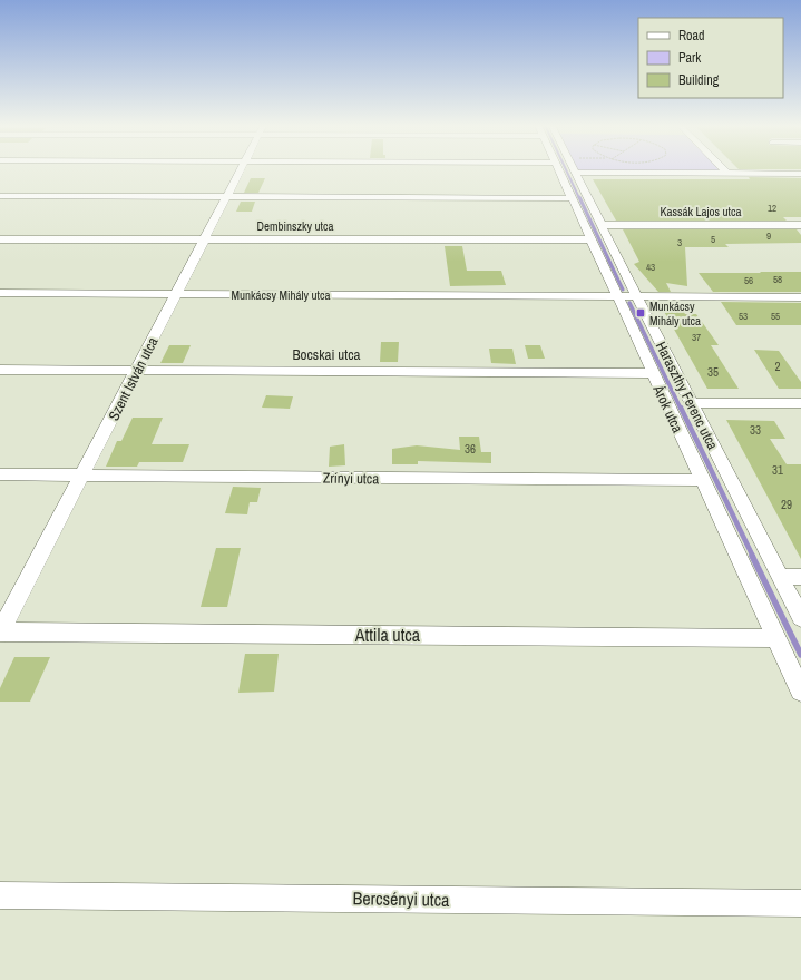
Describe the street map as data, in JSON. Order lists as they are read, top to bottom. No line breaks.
{"streets":{"street":["Kassák Lajos utca","Dembinszky utca","Munkácsy Mihály utca","Bocskai utca","Szent István utca","Haraszthy Ferenc utca","Árok utca","Zrínyi utca","Attila utca","Bercsényi utca"]},"crossings":[["Kassák Lajos utca","Haraszthy Ferenc utca"],["Dembinszky utca","Szent István utca"],["Dembinszky utca","Árok utca"],["Munkácsy Mihály utca","Szent István utca"],["Munkácsy Mihály utca","Haraszthy Ferenc utca"],["Munkácsy Mihály utca","Árok utca"],["Bocskai utca","Szent István utca"],["Bocskai utca","Árok utca"],["Szent István utca","Zrínyi utca"],["Szent István utca","Attila utca"],["Árok utca","Zrínyi utca"],["Árok utca","Attila utca"]],"places":{"transit":["Munkácsy Mihály utca"]},"house_numbers":["12","9","5","3","43","58","56","53","55","37","2","35","33","36","31","29"],"legend":["Road","Park","Building"]}
